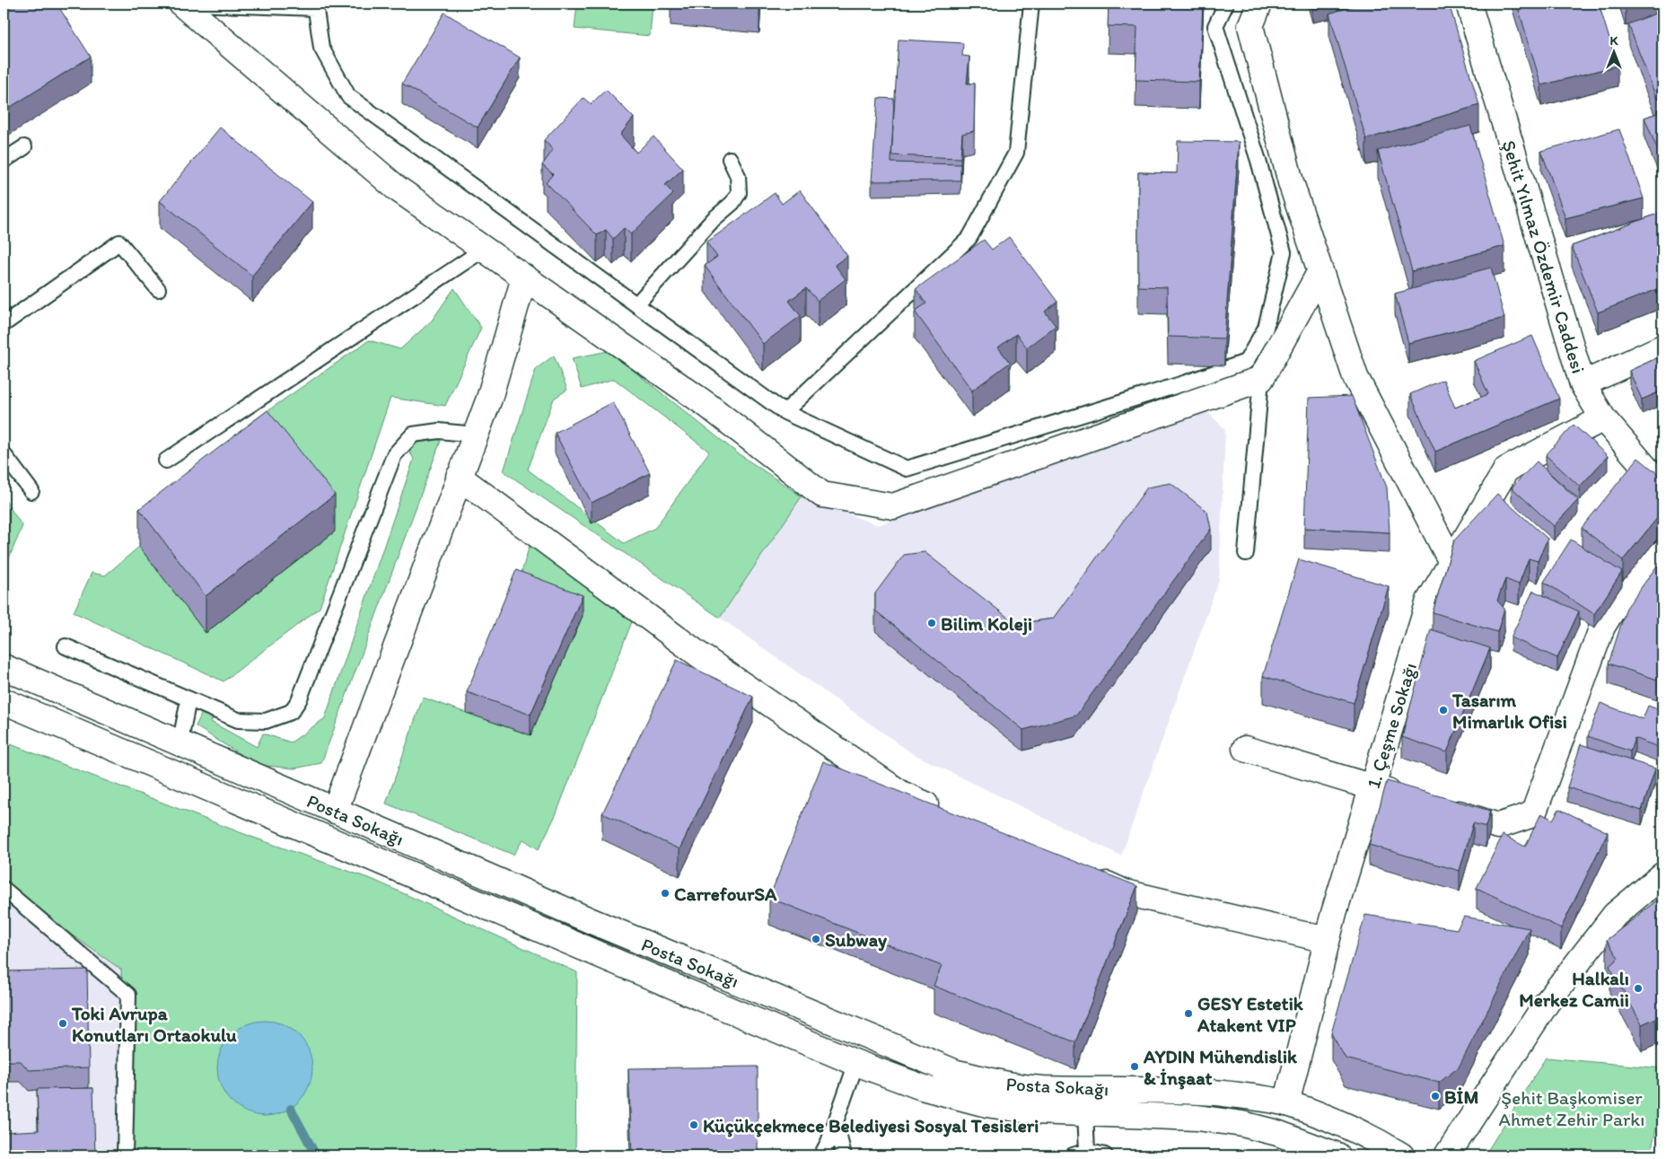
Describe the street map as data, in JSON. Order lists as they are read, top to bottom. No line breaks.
{"streets":{"street":["Şehit Yılmaz Özdemir Caddesi","1. Çeşme Sokağı","Posta Sokağı"]},"crossings":[["Şehit Yılmaz Özdemir Caddesi","1. Çeşme Sokağı"],["1. Çeşme Sokağı","Posta Sokağı"]],"parks":["Şehit Başkomiser Ahmet Zehir Parkı"],"places":["Bilim Koleji","Tasarım Mimarlık Ofisi","CarrefourSA","Subway","Halkalı Merkez Camii","GESY Estetik Atakent VIP","Toki Avrupa Konutları Ortaokulu","AYDIN Mühendislik & İnşaat","BİM","Küçükçekmece Belediyesi Sosyal Tesisleri"],"north":"top"}
